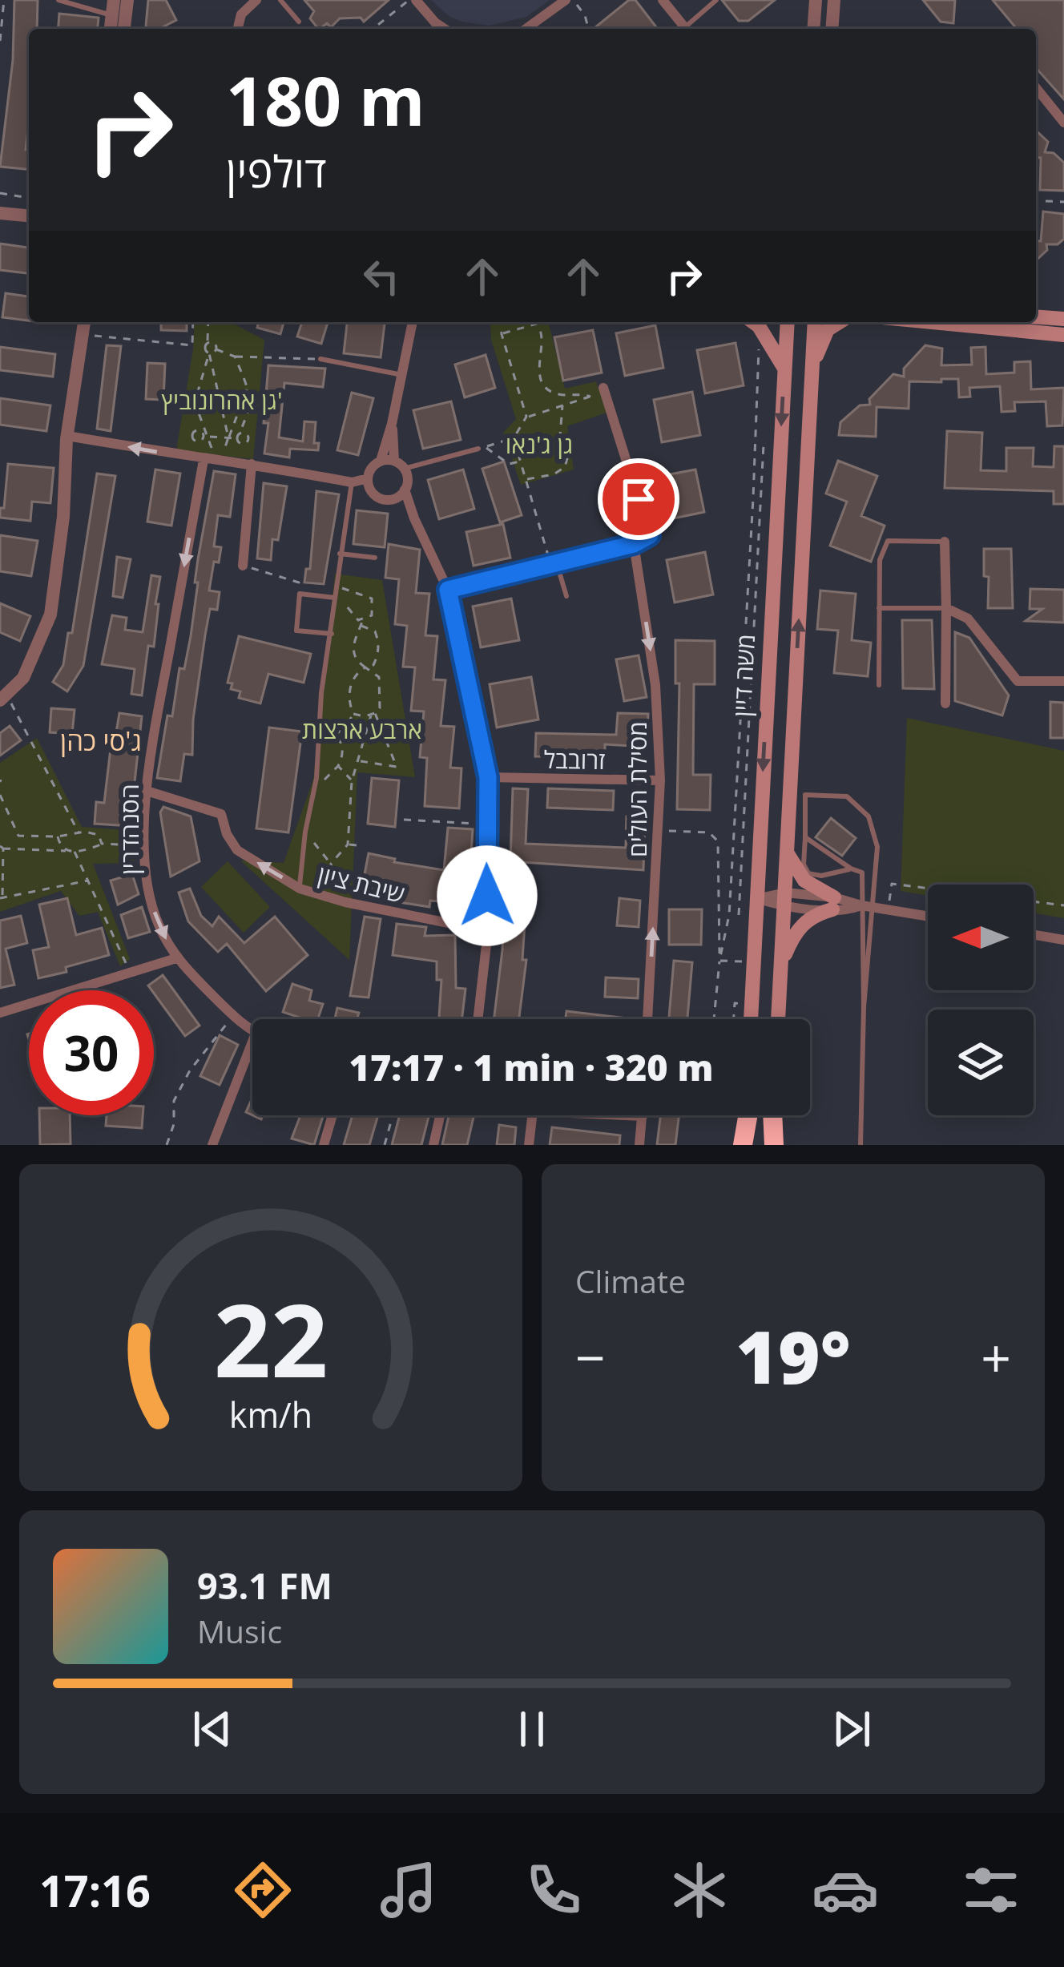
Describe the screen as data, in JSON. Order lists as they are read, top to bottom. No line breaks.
{"streets":{"main road":["משה דיין"],"street":["זרובבל","מסילת העולים","הסנהדרין","שיבת ציון"]},"crossings":[["זרובבל","מסילת העולים"],["הסנהדרין","שיבת ציון"]],"one_way":["הסנהדרין","שיבת ציון"],"districts":["ג'סי כהן"],"parks":["גן אהרונוביץ'","גן ג'נאו","ארבע ארצות"],"north":"left","page":{"turn":["180 m","דולפין"],"limit":"30","trip":"17:17 · 1 min · 320 m","tile":"Climate","heat":["−","19°","+"],"song":["93.1 FM","Music"],"tabs":"17:16","gauge":["22","km/h"]}}
